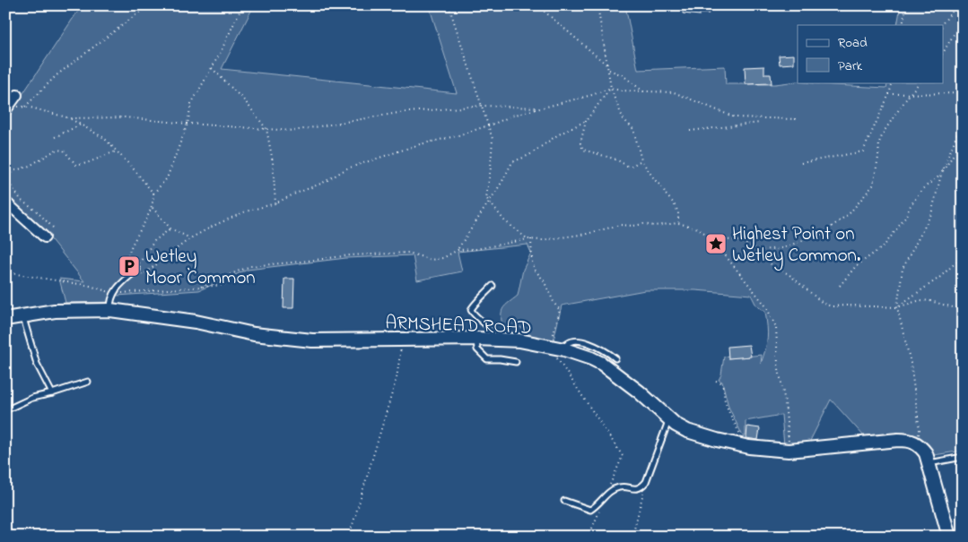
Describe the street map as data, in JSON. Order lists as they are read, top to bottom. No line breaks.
{"streets":{"street":["ARMSHEAD ROAD"]},"places":{"place":["Highest Point on Wetley Common."],"parking":["Wetley Moor Common"]},"legend":["Road","Park"]}
